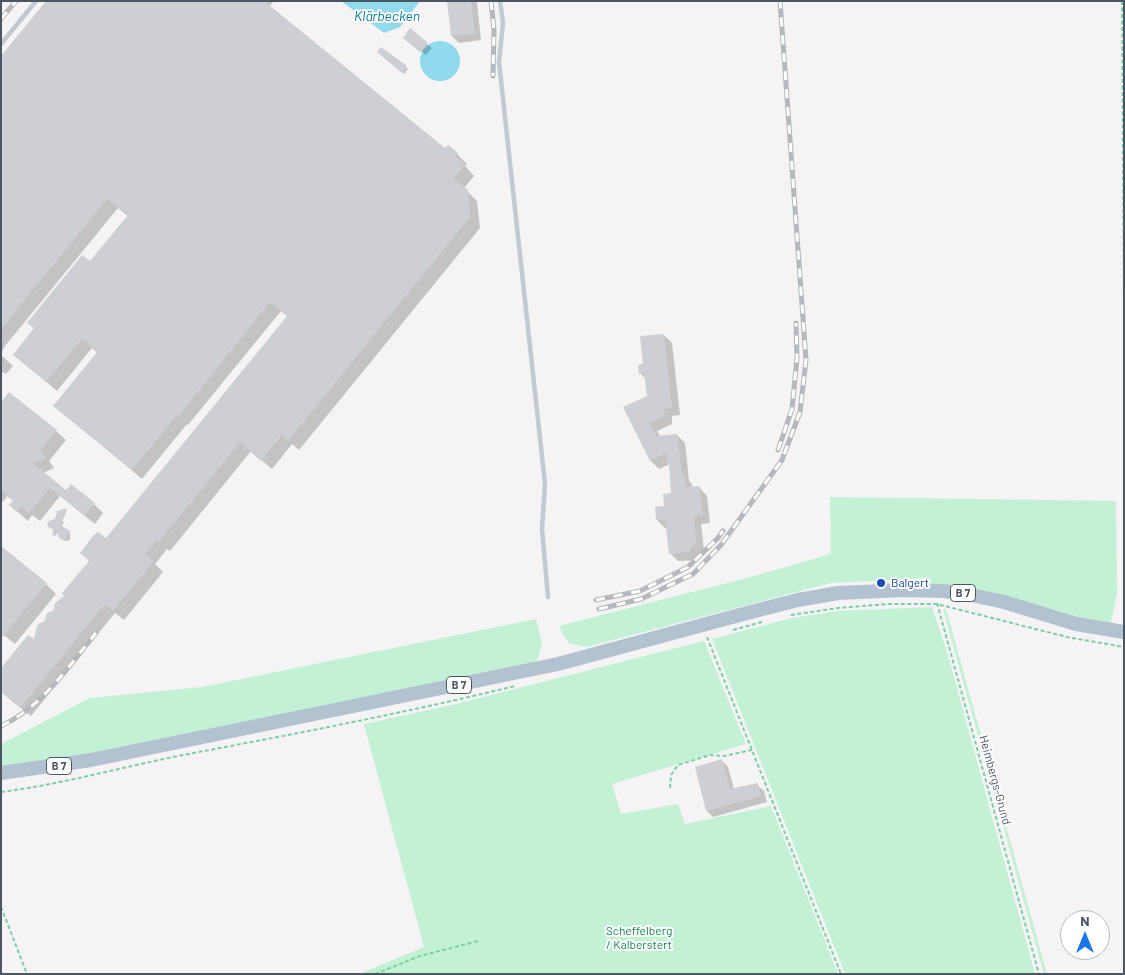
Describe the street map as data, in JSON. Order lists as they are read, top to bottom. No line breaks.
{"streets":{"main road":["B 7"],"path":["Heimbergs-Grund"]},"crossings":[["B 7","Heimbergs-Grund"]],"water":["Klärbecken"],"parks":["Scheffelberg / Kalberstert"],"places":["Balgert"],"north":"top"}
